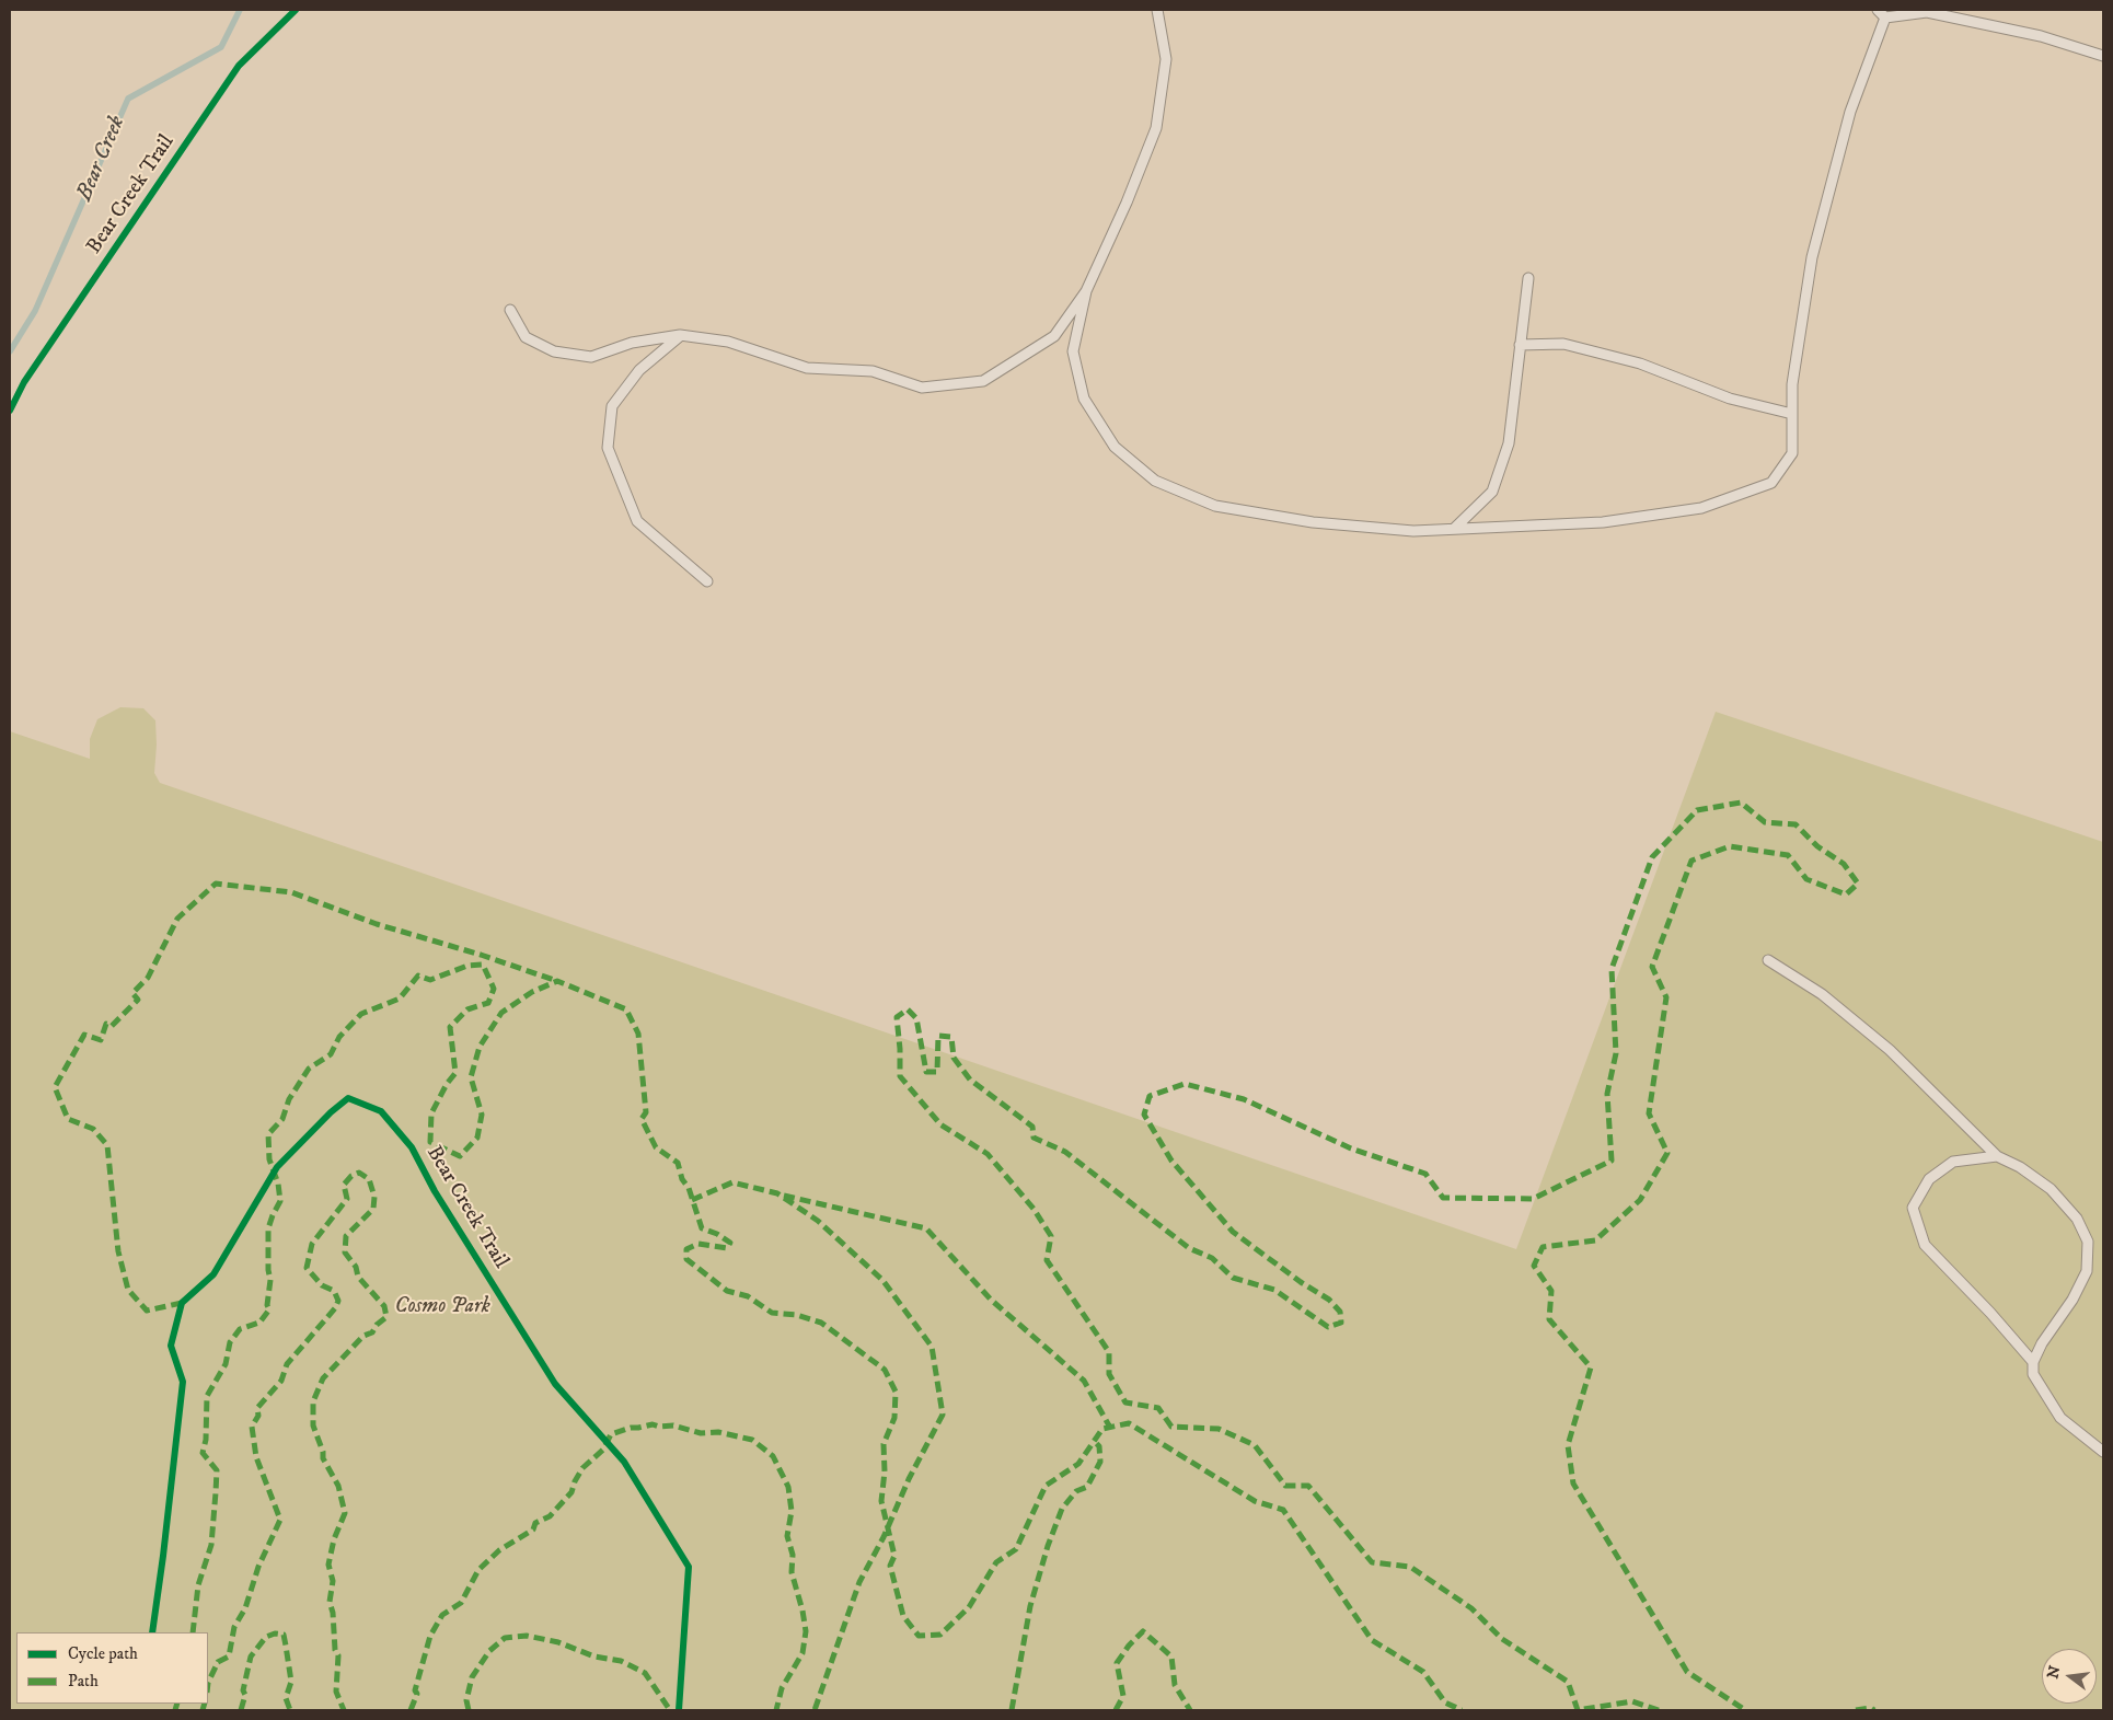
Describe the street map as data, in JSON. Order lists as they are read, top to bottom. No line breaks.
{"streets":{"cycle path":["Bear Creek Trail"]},"water":["Bear Creek"],"parks":["Cosmo Park"],"legend":["Cycle path","Path"],"north":"left"}
